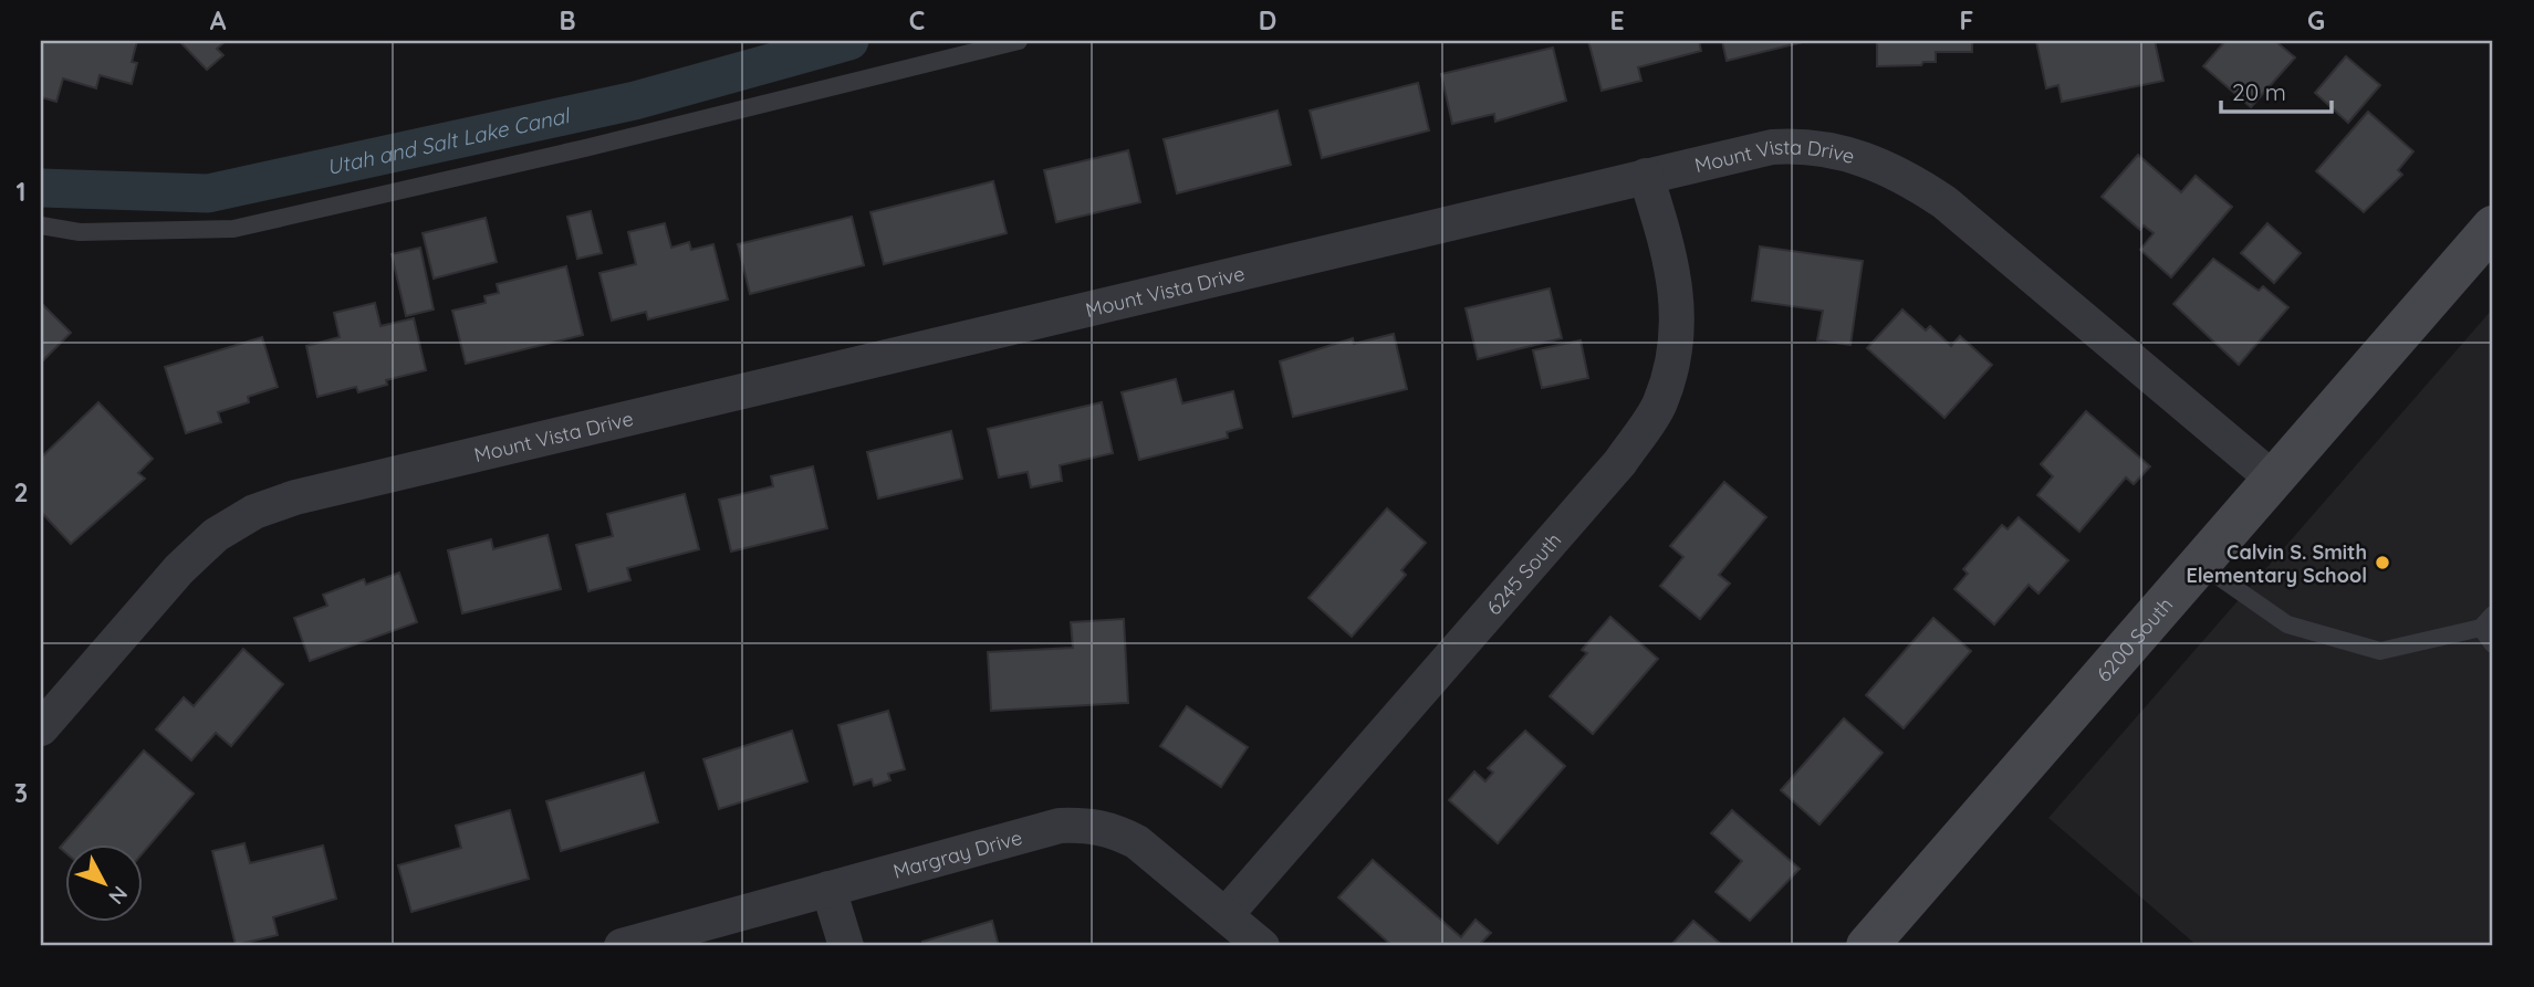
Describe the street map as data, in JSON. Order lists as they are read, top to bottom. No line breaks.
{"streets":{"main road":["6200 South"],"street":["Mount Vista Drive","6245 South","Margray Drive"]},"crossings":[["Mount Vista Drive","6245 South"],["Mount Vista Drive","6200 South"],["6245 South","Margray Drive"]],"water":["Utah and Salt Lake Canal"],"places":["Calvin S. Smith Elementary School"],"scale_bar":"20 m","north":"bottom right","grid":{"columns":["A","B","C","D","E","F","G"],"rows":["1","2","3"]}}
